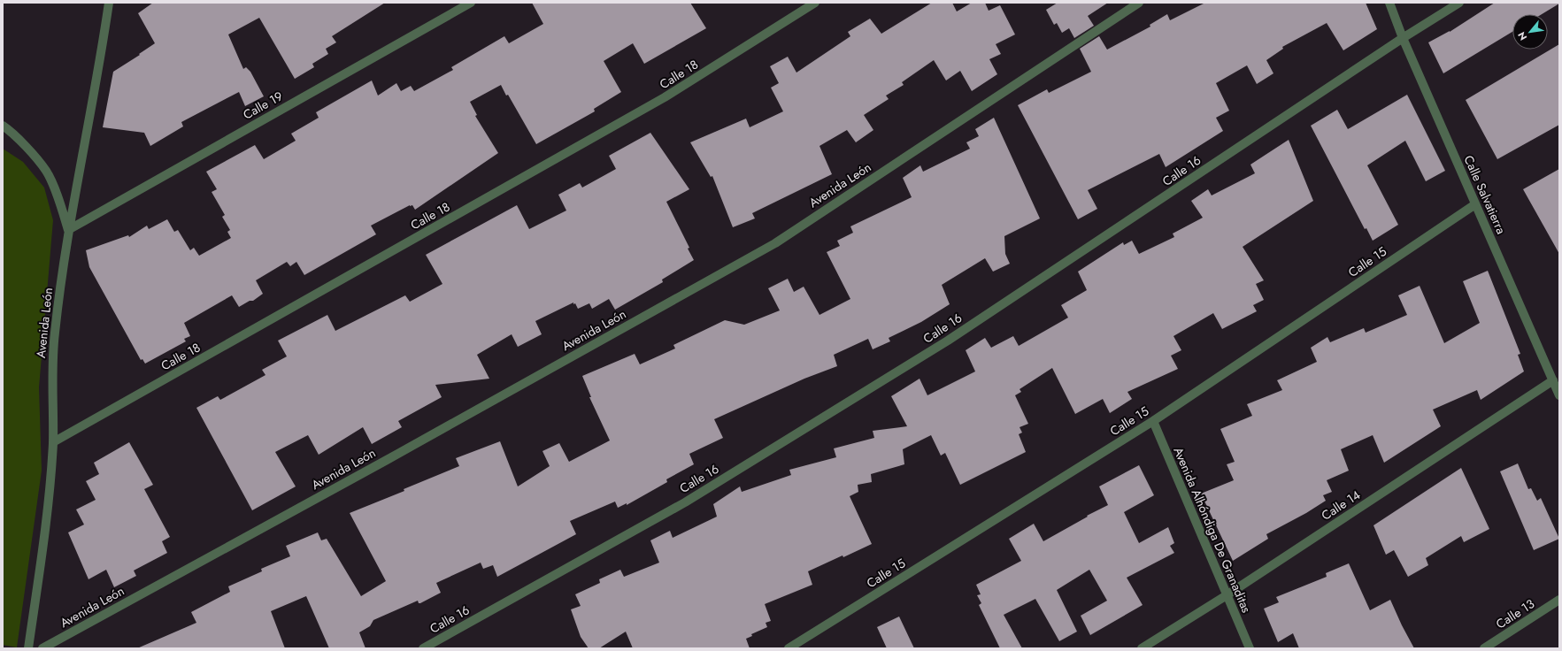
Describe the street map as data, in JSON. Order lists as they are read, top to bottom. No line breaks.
{"streets":{"street":["Calle 18","Calle 19","Calle 16","Avenida León","Calle Salvatierra","Calle 15","Calle 14","Avenida Alhóndiga De Granaditas","Calle 13"]},"crossings":[["Calle 18","Avenida León"],["Calle 19","Avenida León"],["Calle 16","Calle Salvatierra"],["Calle Salvatierra","Calle 15"],["Calle Salvatierra","Calle 14"],["Calle 15","Avenida Alhóndiga De Granaditas"],["Calle 14","Avenida Alhóndiga De Granaditas"]],"north":"bottom left"}
